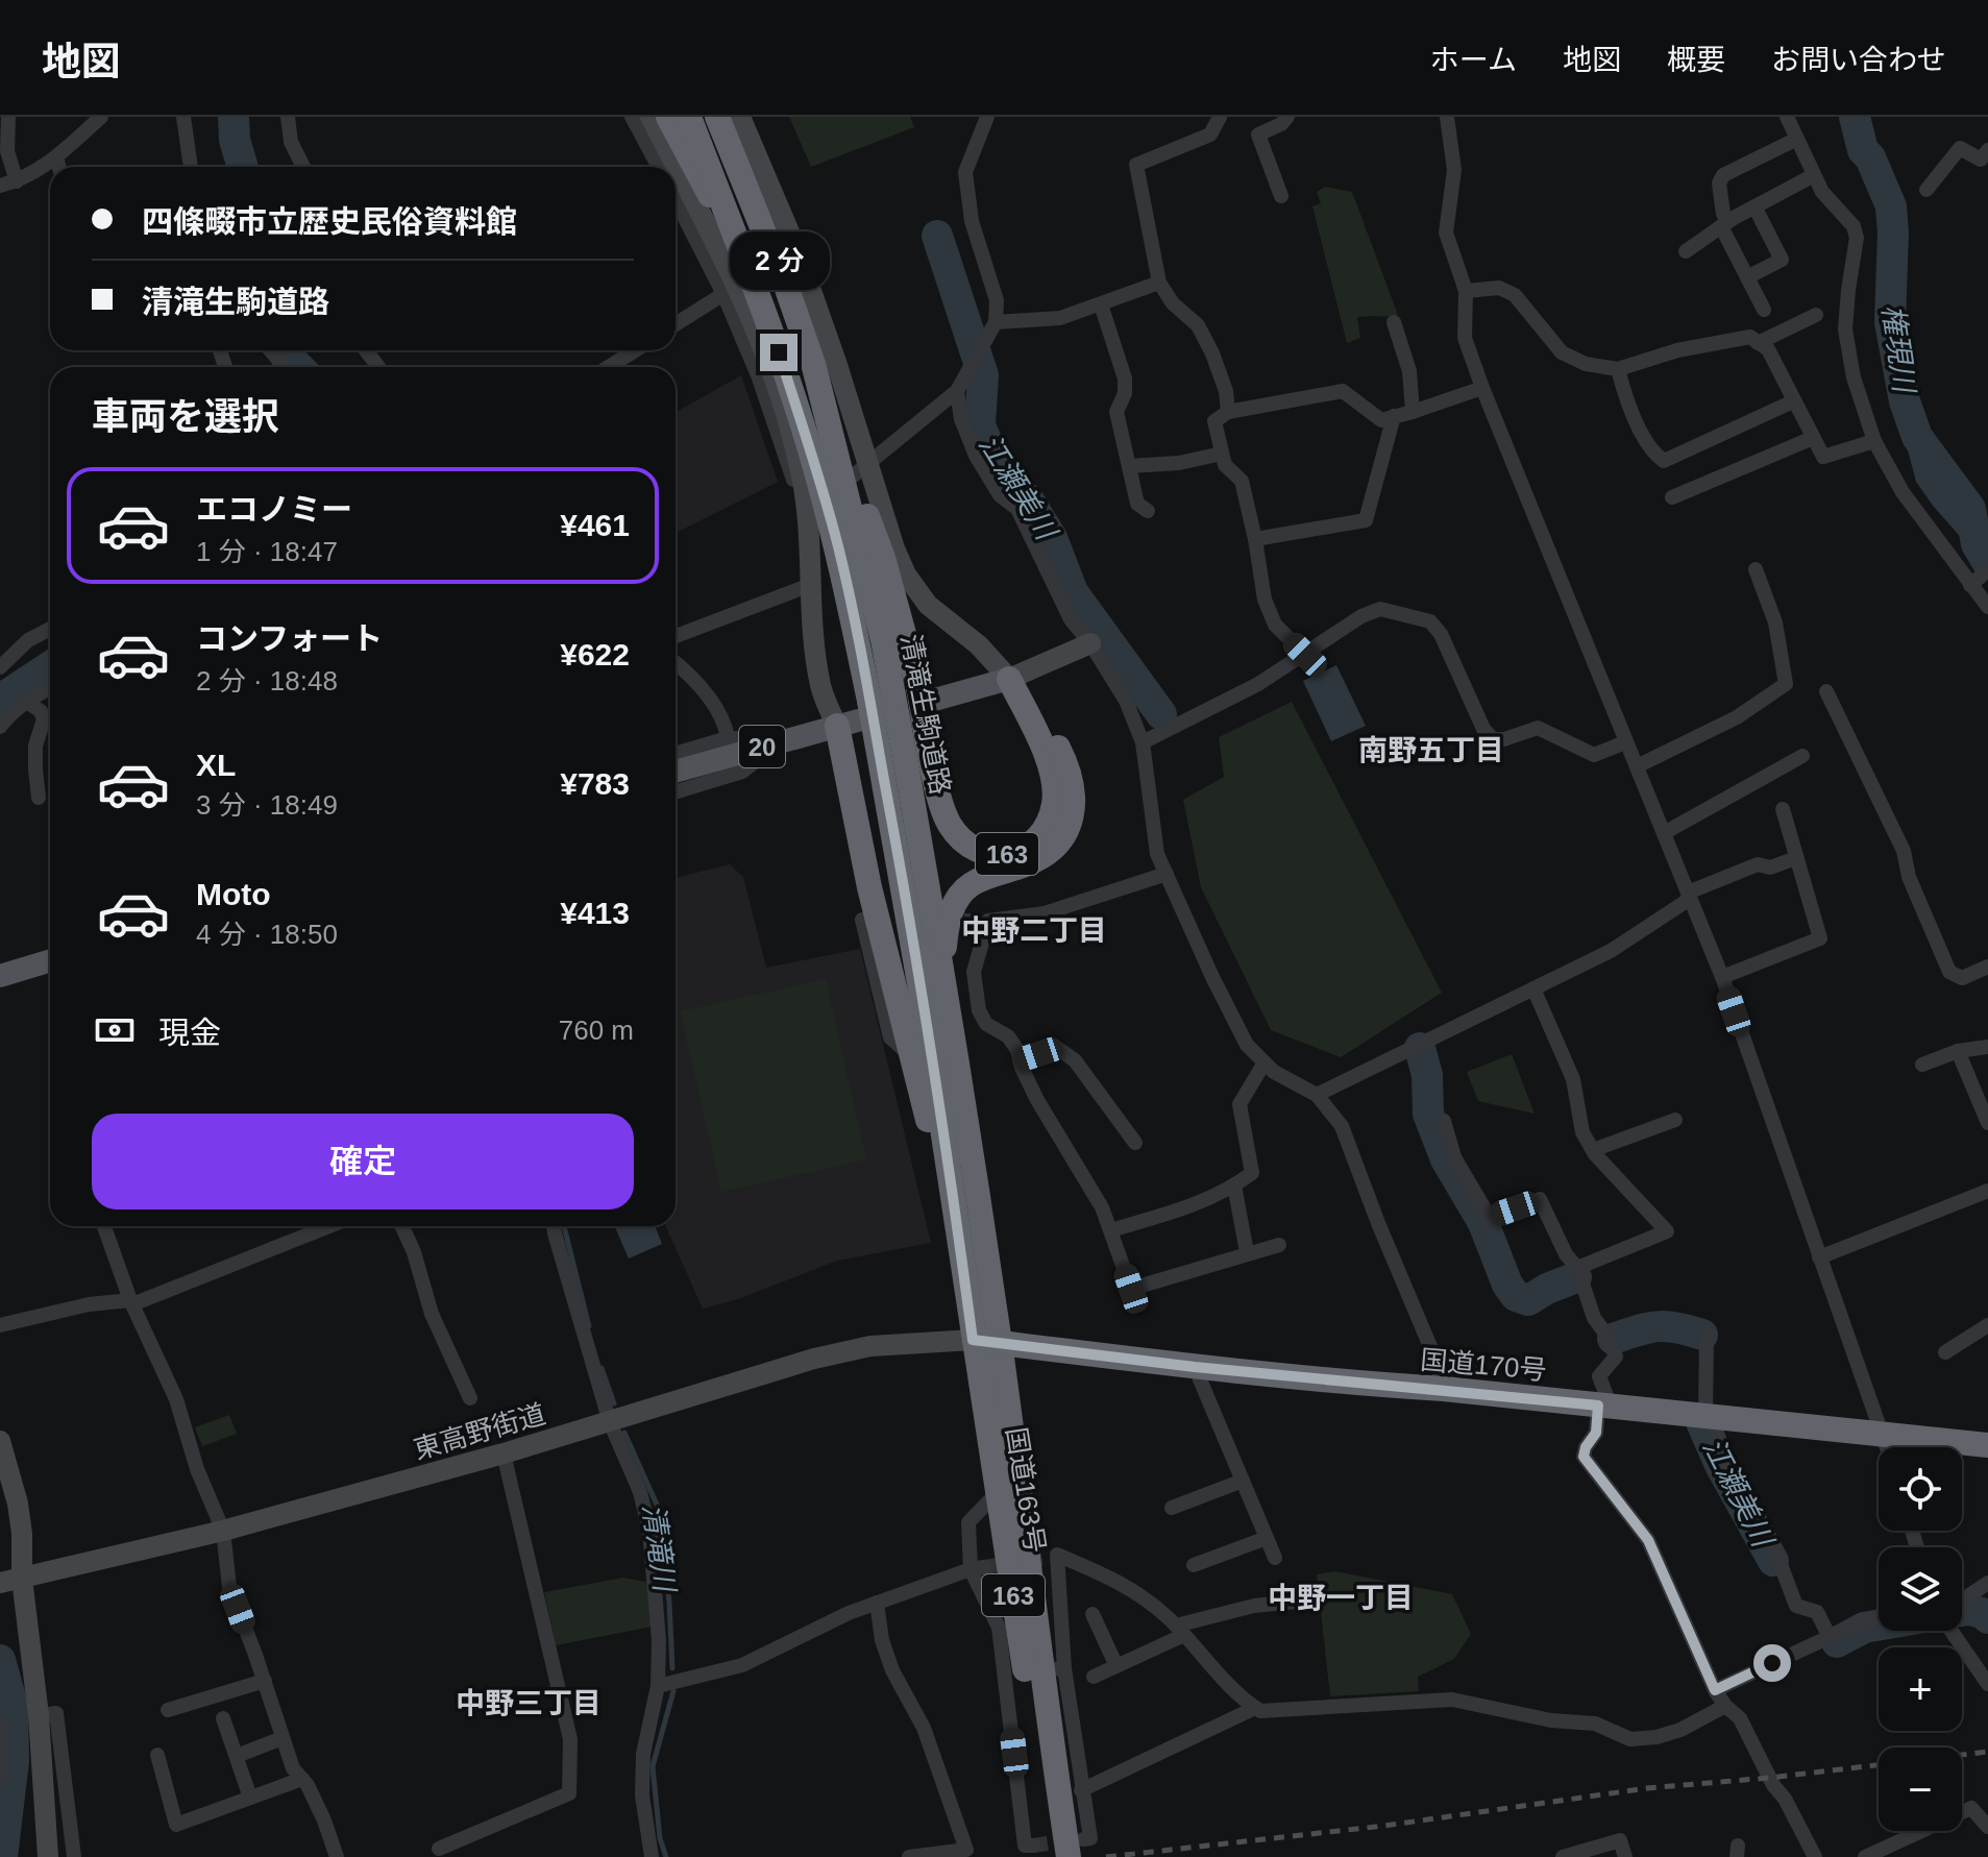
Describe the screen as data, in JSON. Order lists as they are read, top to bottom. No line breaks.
{"streets":{"highway":["清滝生駒道路","163","国道170号","国道163号"],"main road":["20"],"street":["東高野街道"]},"crossings":[["清滝生駒道路","20"],["清滝生駒道路","163"],["清滝生駒道路","国道170号"],["清滝生駒道路","国道163号"],["国道170号","東高野街道"],["国道170号","国道163号"],["東高野街道","国道163号"]],"districts":["南野五丁目","中野二丁目","中野一丁目","中野三丁目"],"water":["権現川","江瀬美川","清滝川"],"page":{"header":"地図","nav":["ホーム","地図","概要","お問い合わせ"],"banner":["四條畷市立歴史民俗資料館","清滝生駒道路"],"bubble":"2 分","heading":"車両を選択","list":[{"name":"エコノミー","note":"1 分 · 18:47","value":"¥461"},{"name":"コンフォート","note":"2 分 · 18:48","value":"¥622"},{"name":"XL","note":"3 分 · 18:49","value":"¥783"},{"name":"Moto","note":"4 分 · 18:50","value":"¥413"}],"pay":["現金","760 m"],"buttons":"確定","map_buttons":["+","−"]}}
